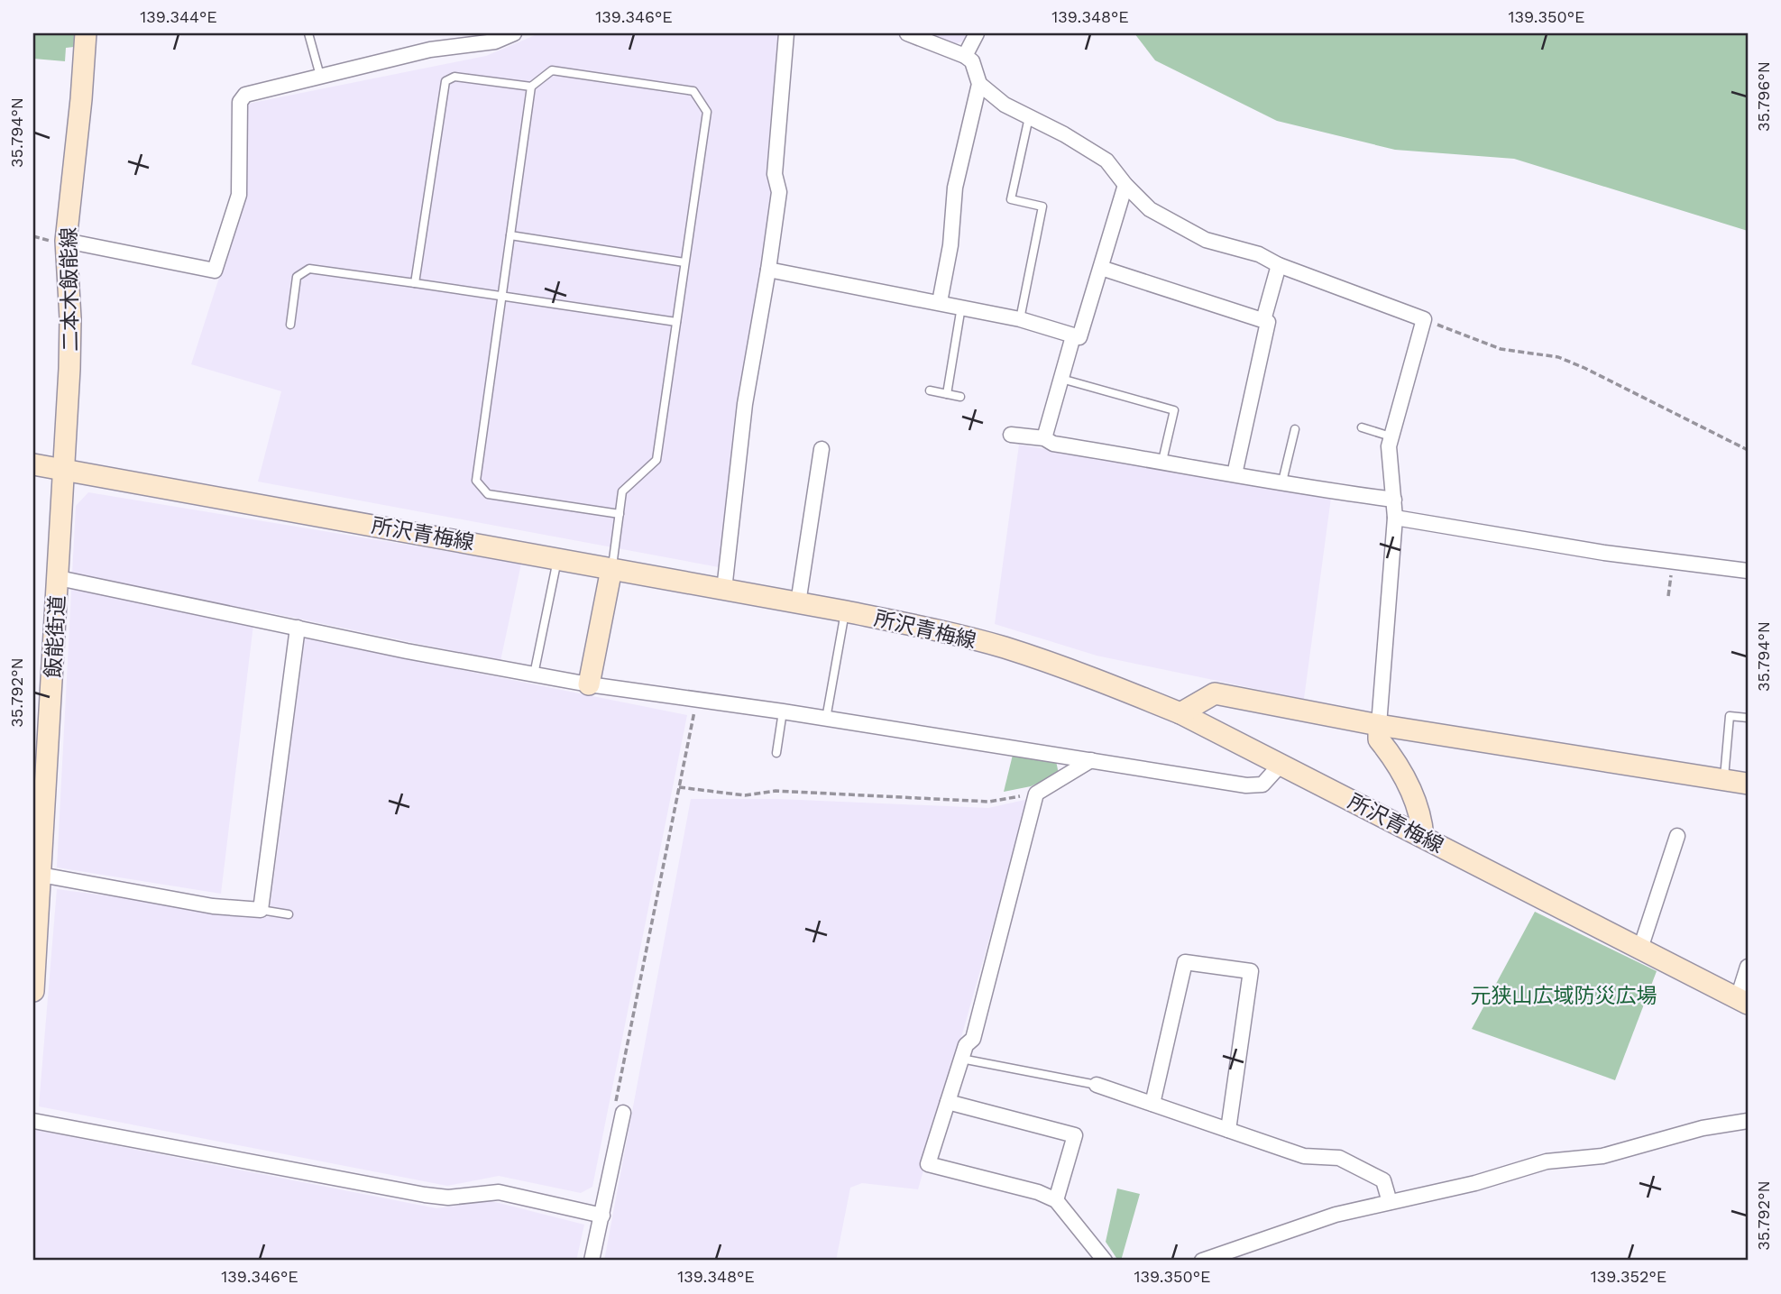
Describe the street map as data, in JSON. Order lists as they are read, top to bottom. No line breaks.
{"streets":{"main road":["二本木飯能線","所沢青梅線","飯能街道"]},"crossings":[["二本木飯能線","所沢青梅線"],["二本木飯能線","飯能街道"],["所沢青梅線","飯能街道"]],"parks":["元狭山広域防災広場"],"coordinates":["139.344°E","139.346°E","139.348°E","139.350°E","35.796°N","35.794°N","35.792°N","139.352°E"]}
